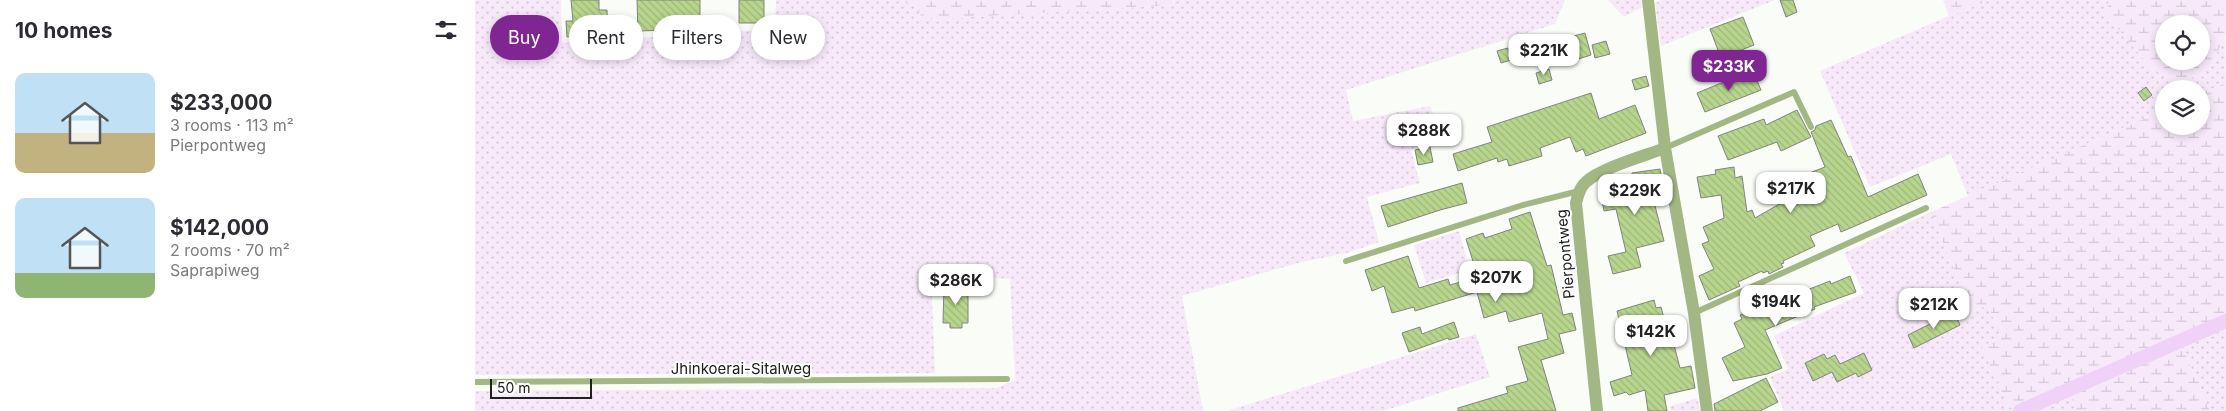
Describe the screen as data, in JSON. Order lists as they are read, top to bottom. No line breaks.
{"streets":{"street":["Pierpontweg"],"lane":["Jhinkoerai-Sitalweg"]},"scale_bar":"50 m","page":{"heading":"10 homes","chip":["Buy","Rent","Filters","New"],"price":["$221K","$233K","$288K","$217K","$229K","$207K","$286K","$194K","$212K","$142K"],"list":[{"name":"$233,000","note":"3 rooms · 113 m² · Pierpontweg"},{"name":"$142,000","note":"2 rooms · 70 m² · Saprapiweg"}],"scale":"50 m"}}
